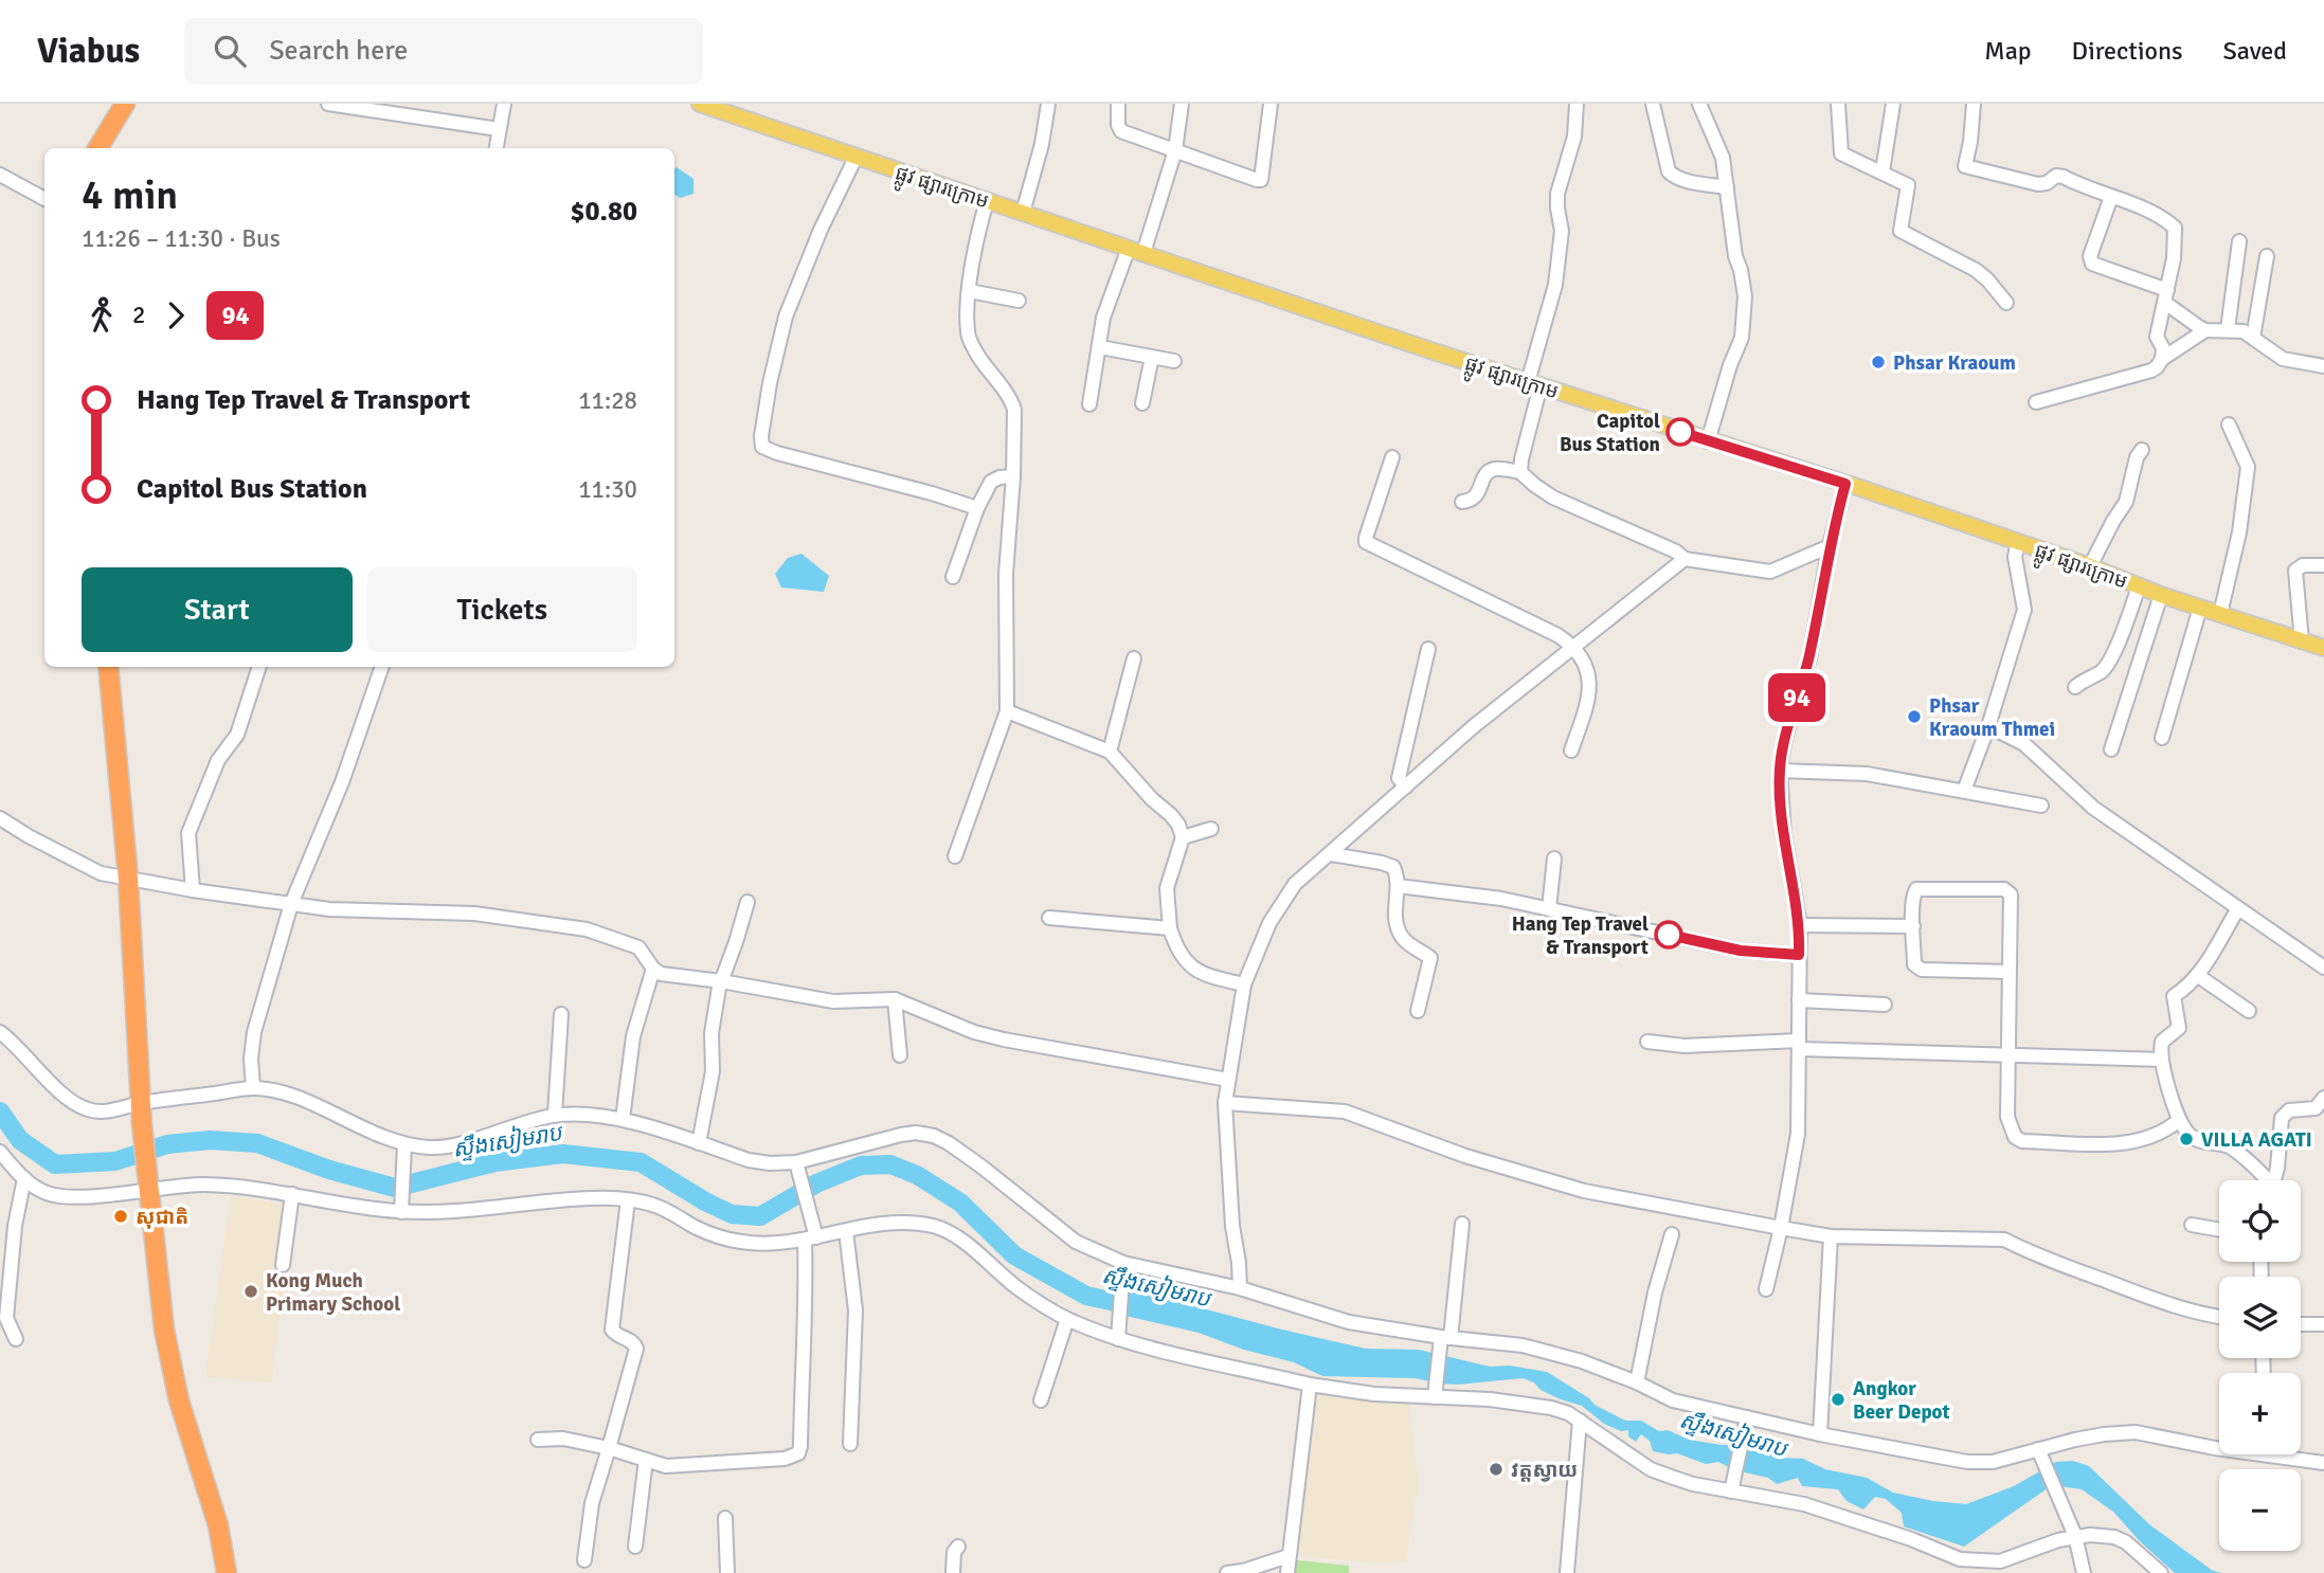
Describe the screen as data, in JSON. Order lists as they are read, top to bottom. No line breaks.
{"streets":{"main road":["ផ្លូវ ផ្សារក្រោម"]},"water":["ស្ទឹងសៀមរាប"],"places":["Phsar Kraoum","Capitol Bus Station","Phsar Kraoum Thmei","Hang Tep Travel & Transport","VILLA AGATI","សុជាតិ","Kong Much Primary School","Angkor Beer Depot","វត្តស្វាយ"],"lines":["bus line 94"],"page":{"header":"Viabus","search":"Search here","nav":["Map","Directions","Saved"],"on_map":"94","heading":["4 min","11:26 – 11:30 · Bus","$0.80"],"legs":["2","94"],"list":[{"name":"Hang Tep Travel & Transport","value":"11:28"},{"name":"Capitol Bus Station","value":"11:30"}],"buttons":["Start","Tickets"],"map_buttons":["+","−"]}}
